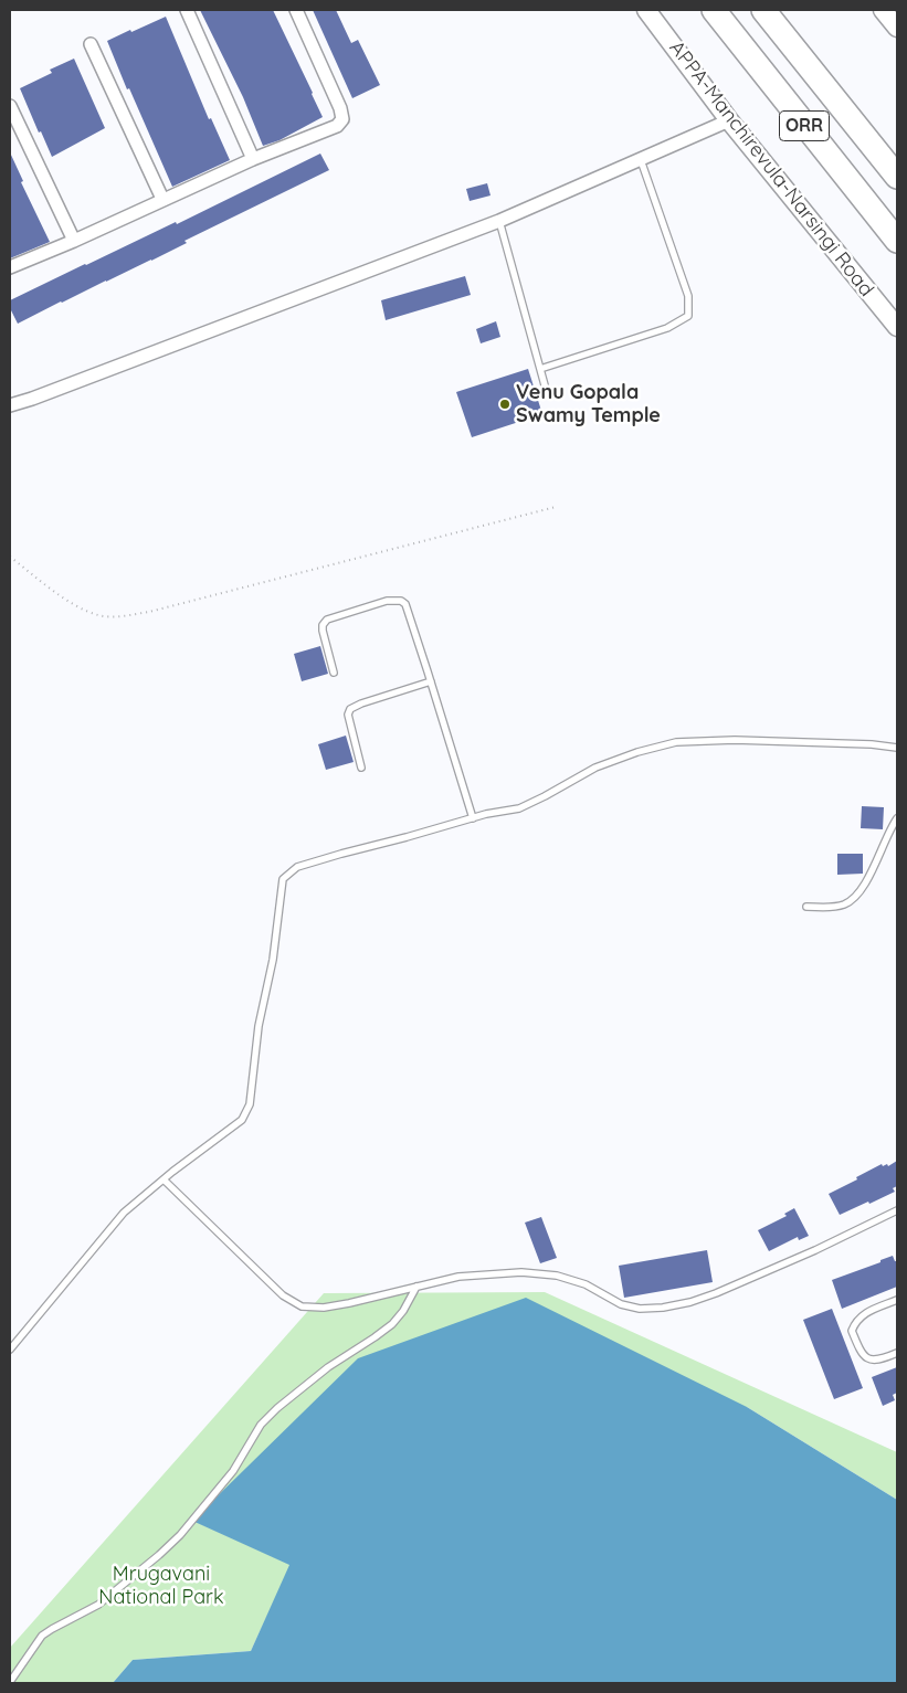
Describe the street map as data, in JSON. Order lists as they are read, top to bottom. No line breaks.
{"streets":{"highway":["ORR"],"main road":["APPA-Manchirevula-Narsingi Road"]},"parks":["Mrugavani National Park"],"places":["Venu Gopala Swamy Temple"]}
